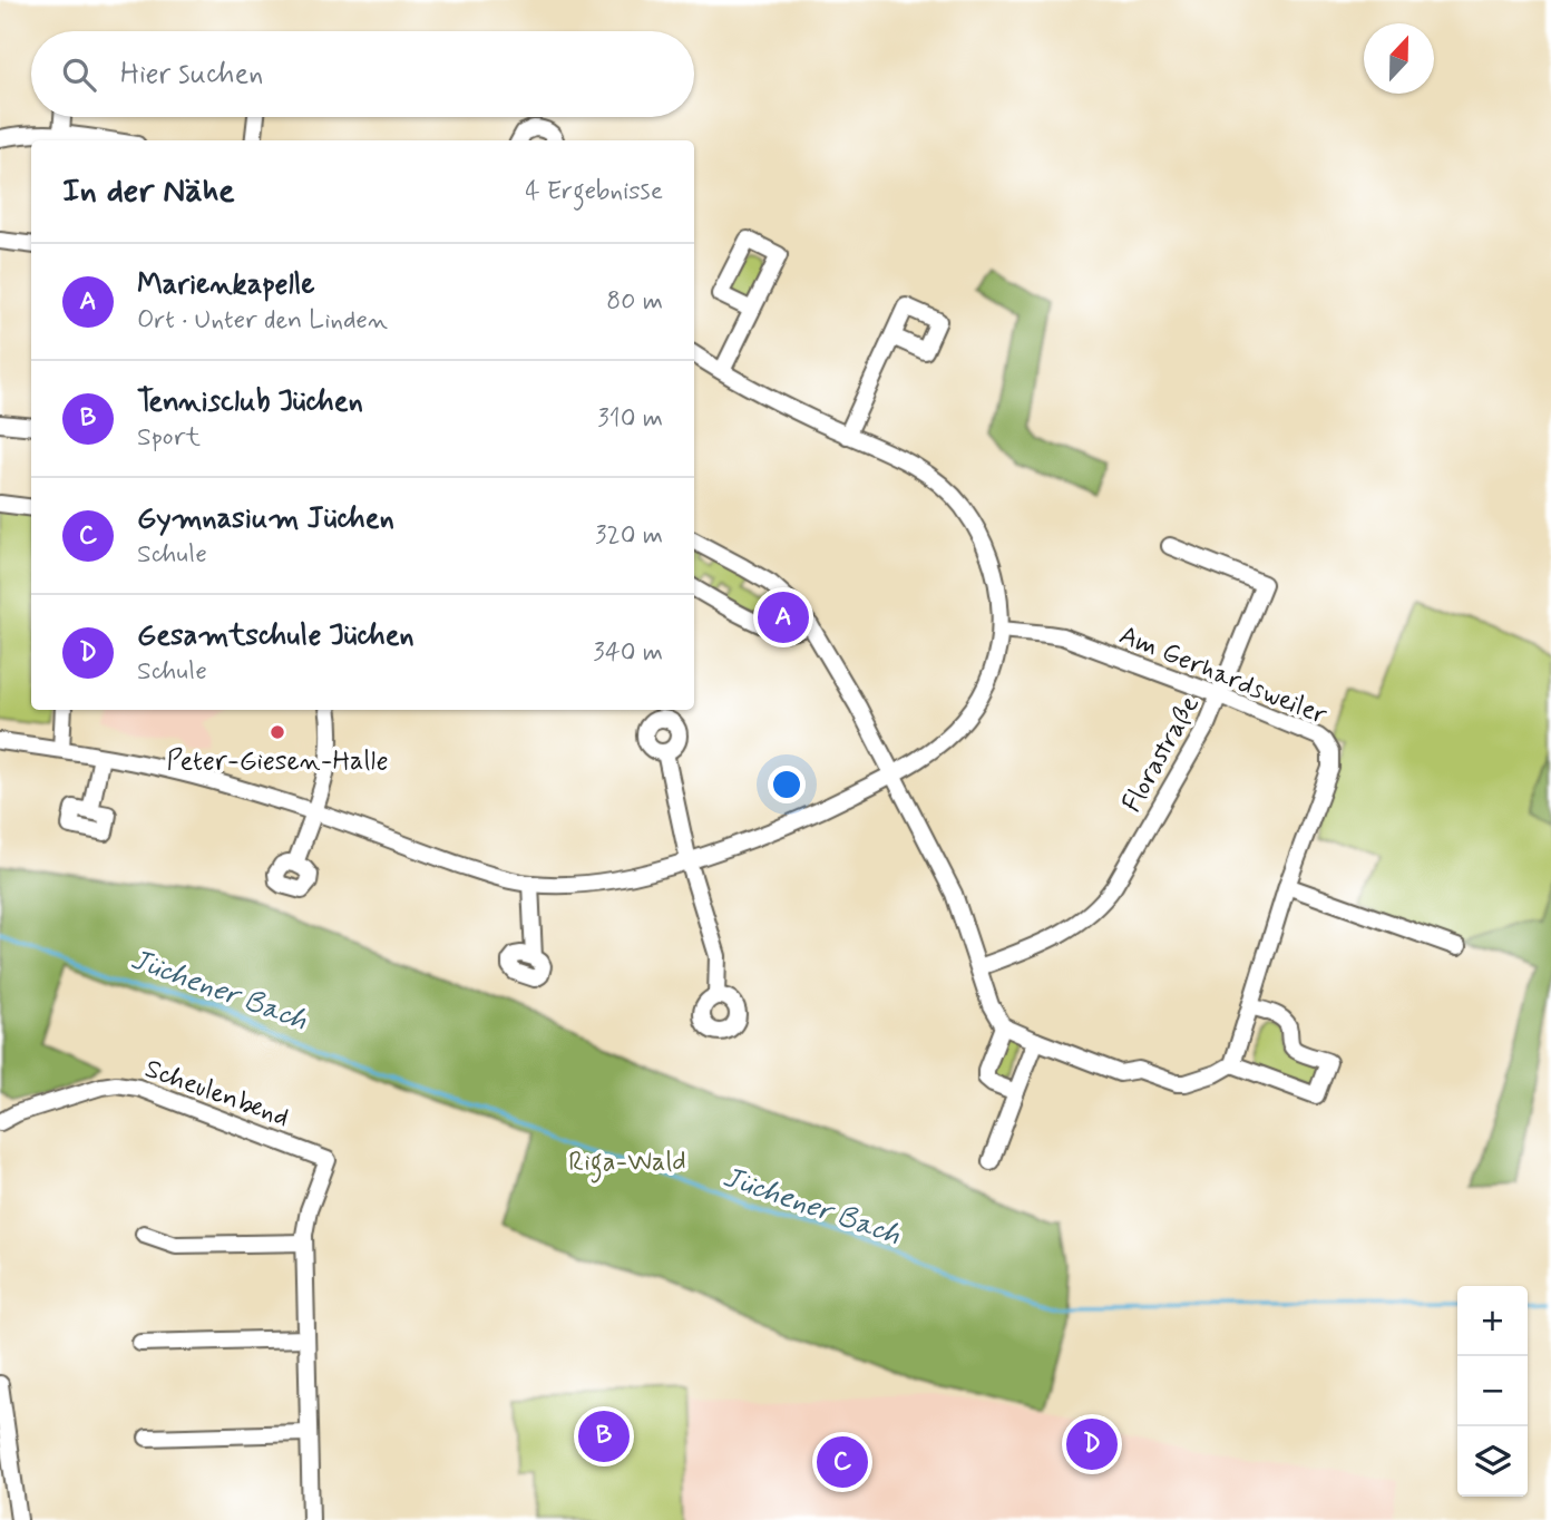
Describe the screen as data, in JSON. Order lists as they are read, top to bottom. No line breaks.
{"streets":{"street":["Am Gerhardsweiler","Florastraße","Scheulenbend"]},"crossings":[["Am Gerhardsweiler","Florastraße"]],"water":["Jüchener Bach"],"parks":["Riga-Wald"],"places":["Peter-Giesen-Halle"],"north":"top","page":{"search":"Hier suchen","heading":["In der Nähe","4 Ergebnisse"],"list":[{"mark":"A","name":"Marienkapelle","note":"Ort · Unter den Linden","value":"80 m"},{"mark":"B","name":"Tennisclub Jüchen","note":"Sport","value":"310 m"},{"mark":"C","name":"Gymnasium Jüchen","note":"Schule","value":"320 m"},{"mark":"D","name":"Gesamtschule Jüchen","note":"Schule","value":"340 m"}],"pins":["A","B","D","C"],"map_buttons":["+","−"]}}
